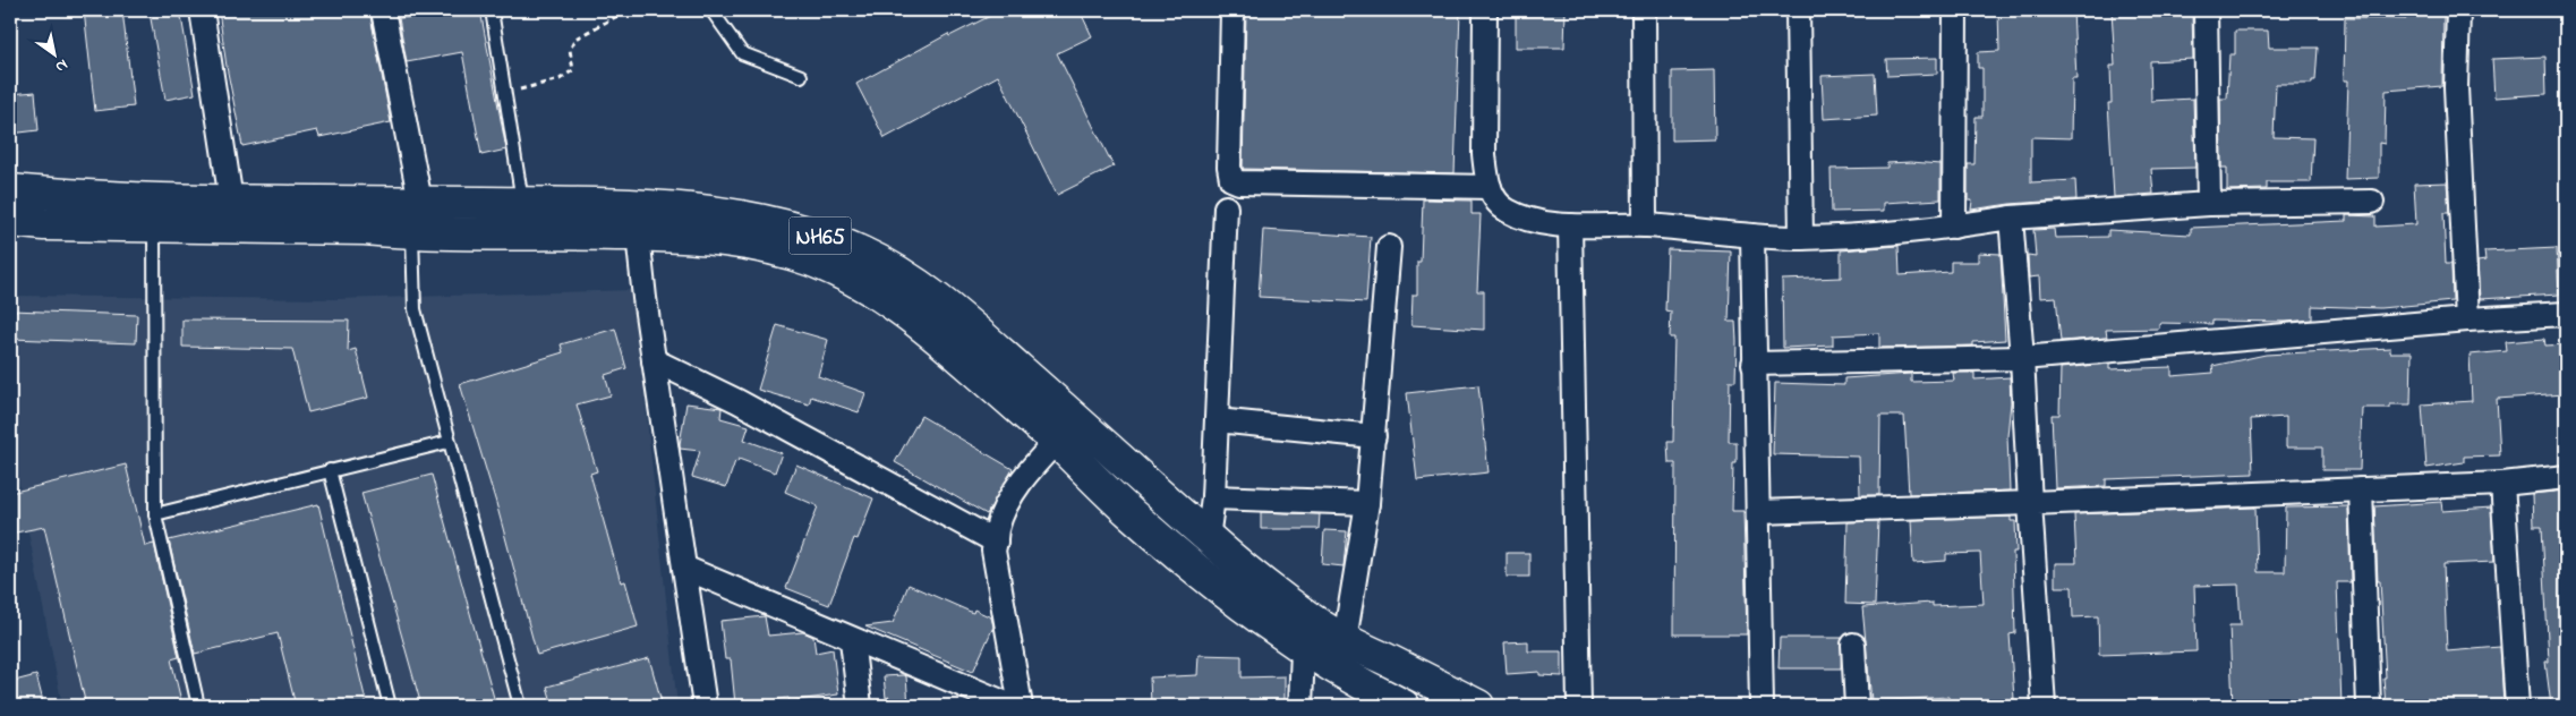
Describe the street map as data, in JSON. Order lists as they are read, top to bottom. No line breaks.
{"streets":{"highway":["NH65"]},"north":"bottom right"}
